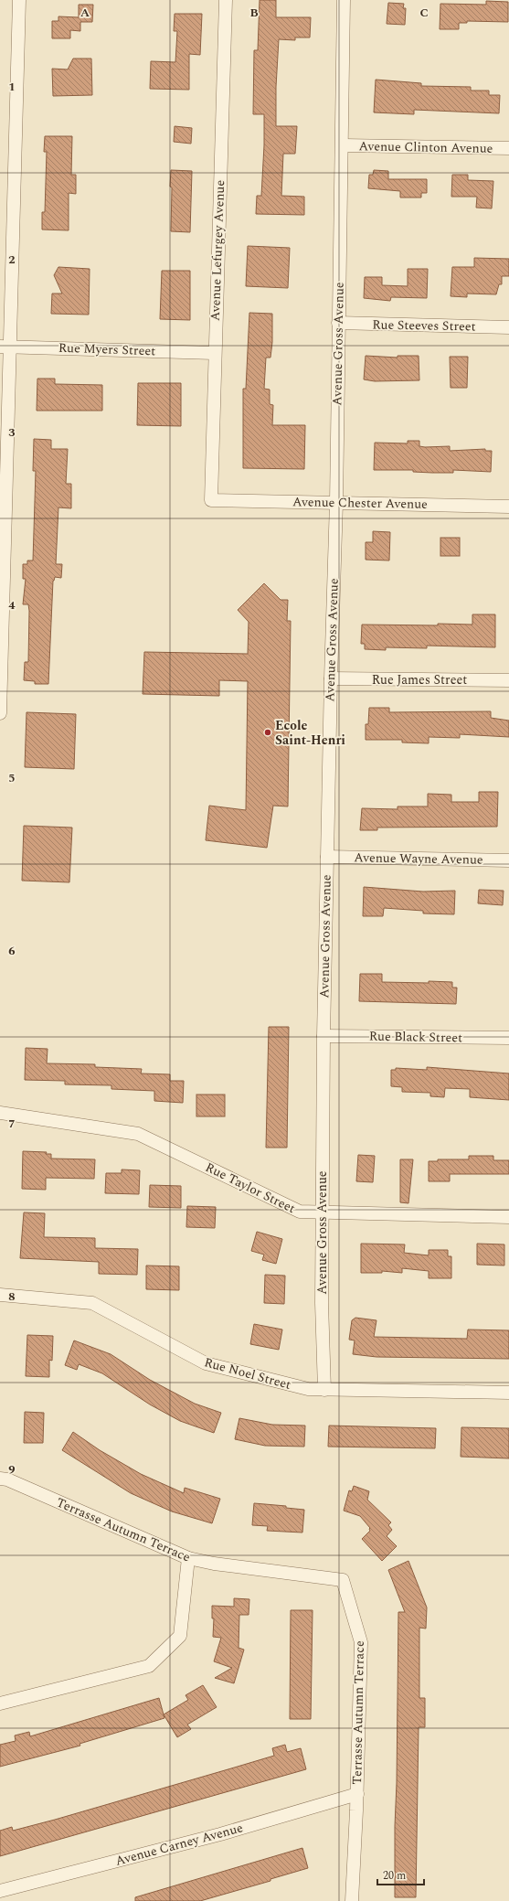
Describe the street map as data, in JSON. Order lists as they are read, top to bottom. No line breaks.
{"streets":{"street":["Avenue Clinton Avenue","Avenue Lefurgey Avenue","Rue Steeves Street","Avenue Gross Avenue","Rue Myers Street","Avenue Chester Avenue","Rue James Street","Avenue Wayne Avenue","Rue Black Street","Rue Taylor Street","Rue Noel Street","Terrasse Autumn Terrace","Avenue Carney Avenue"]},"crossings":[["Avenue Clinton Avenue","Avenue Gross Avenue"],["Avenue Lefurgey Avenue","Rue Myers Street"],["Avenue Lefurgey Avenue","Avenue Chester Avenue"],["Rue Steeves Street","Avenue Gross Avenue"],["Avenue Gross Avenue","Avenue Chester Avenue"],["Avenue Gross Avenue","Rue James Street"],["Avenue Gross Avenue","Avenue Wayne Avenue"],["Avenue Gross Avenue","Rue Black Street"],["Avenue Gross Avenue","Rue Taylor Street"],["Avenue Gross Avenue","Rue Noel Street"],["Terrasse Autumn Terrace","Avenue Carney Avenue"]],"places":["Ecole Saint-Henri"],"scale_bar":"20 m","grid":{"columns":["A","B","C"],"rows":["1","2","3","4","5","6","7","8","9"]}}
